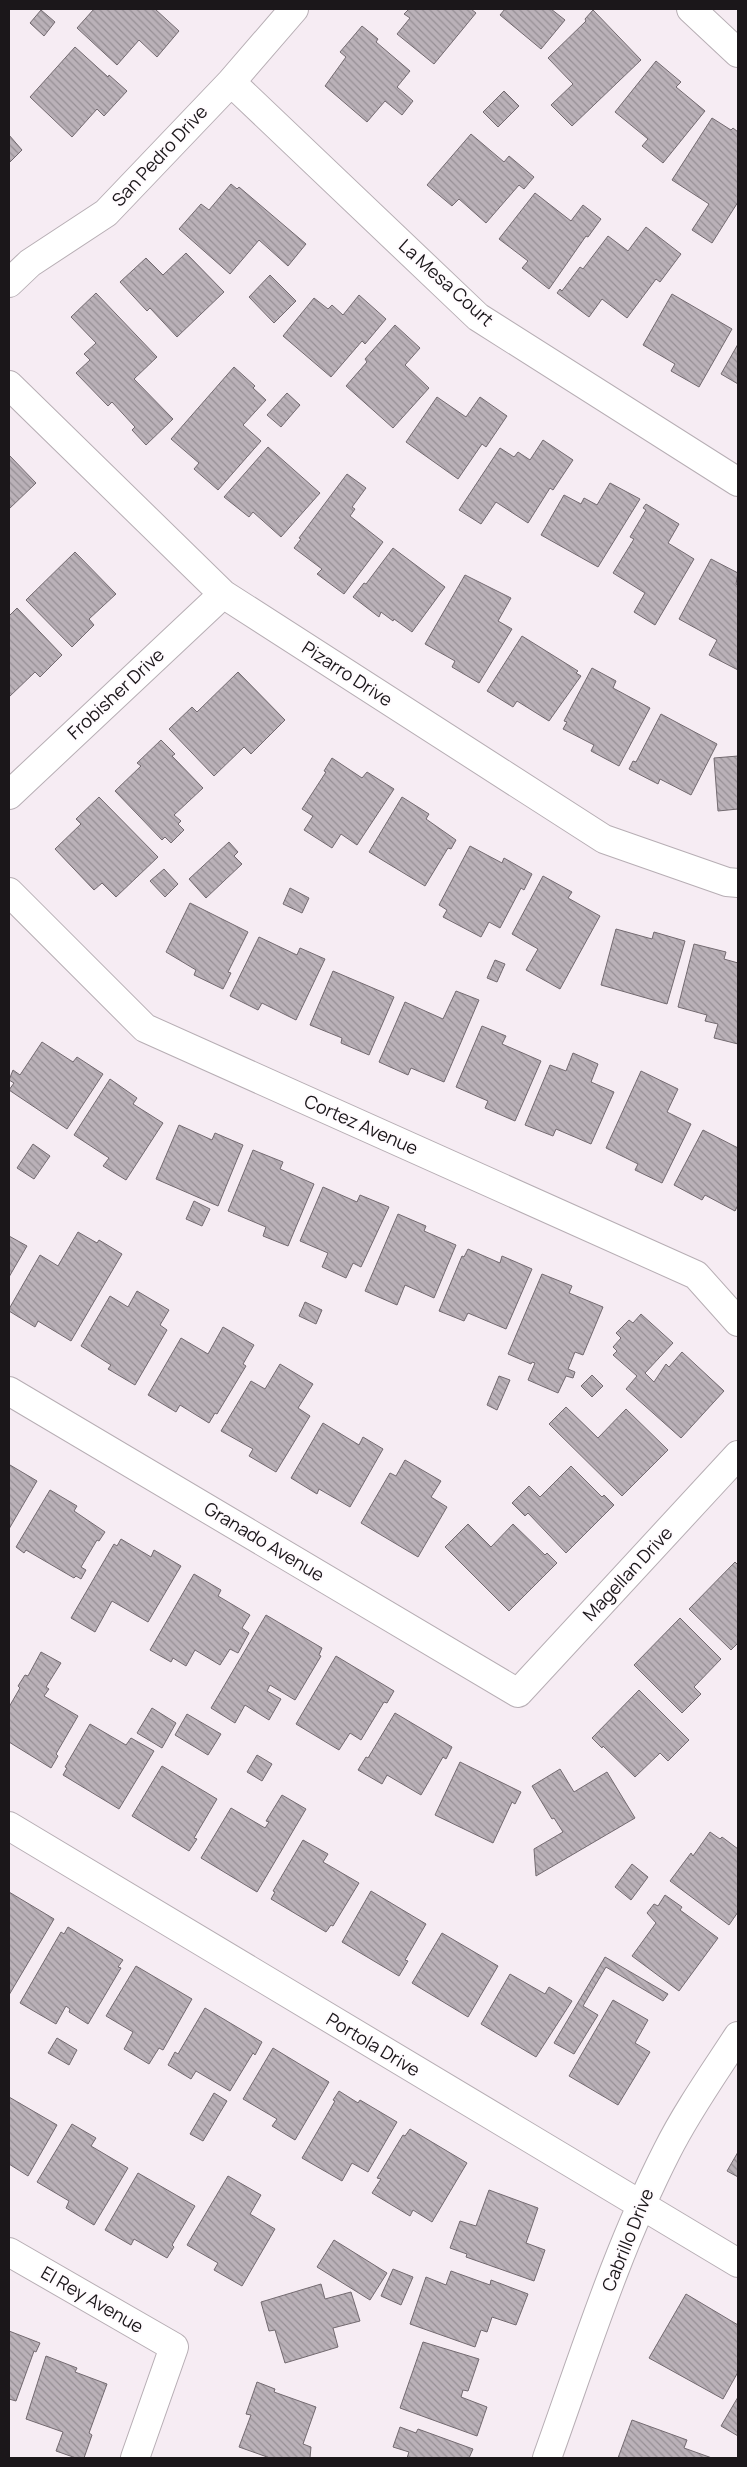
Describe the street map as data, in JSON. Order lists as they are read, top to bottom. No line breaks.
{"streets":{"street":["San Pedro Drive","La Mesa Court","Pizarro Drive","Frobisher Drive","Cortez Avenue","Granado Avenue","Magellan Drive","Portola Drive","Cabrillo Drive","El Rey Avenue"]},"crossings":[["San Pedro Drive","La Mesa Court"],["Pizarro Drive","Frobisher Drive"],["Granado Avenue","Magellan Drive"],["Portola Drive","Cabrillo Drive"]]}
